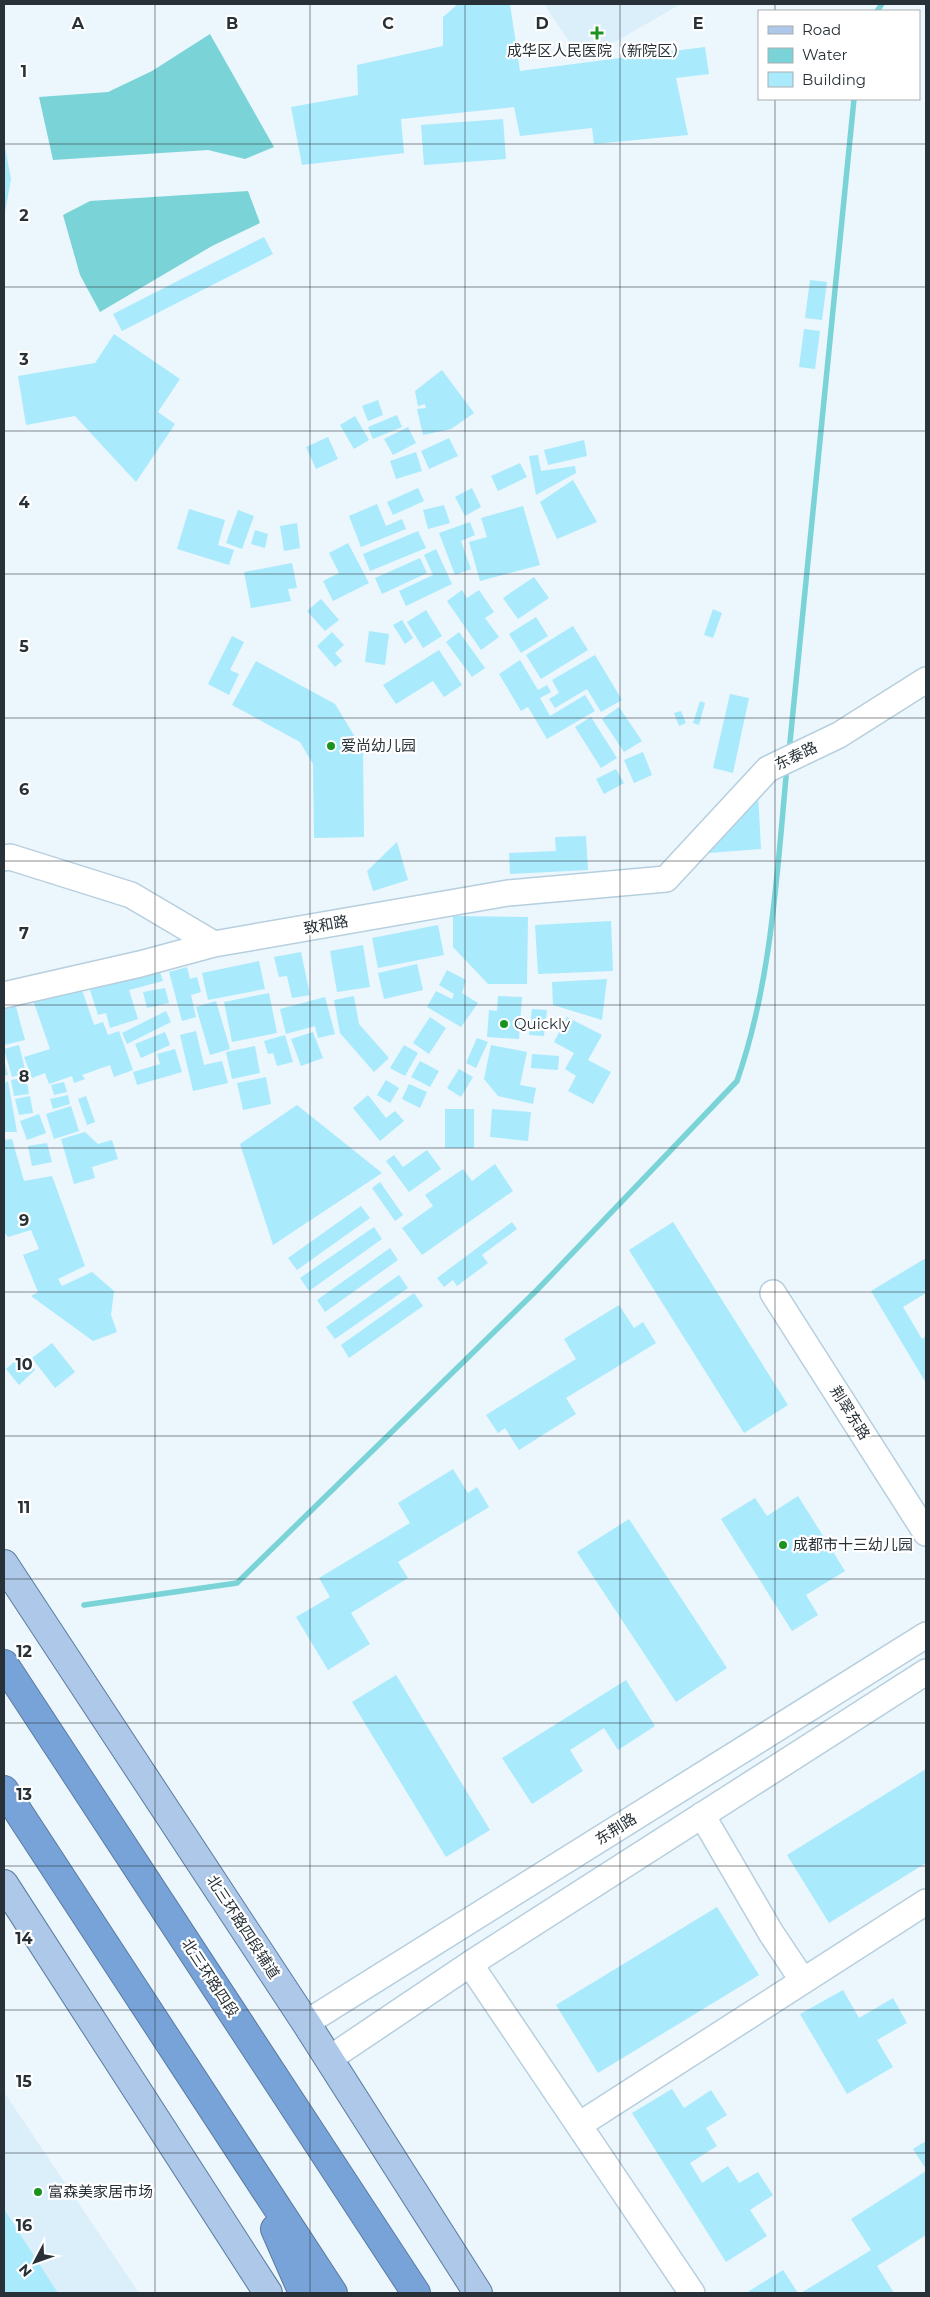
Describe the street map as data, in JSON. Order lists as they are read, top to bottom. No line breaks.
{"streets":{"highway":["北三环路四段"],"main road":["北三环路四段辅道"],"street":["东泰路","致和路","荆翠东路","东荆路"]},"crossings":[["东泰路","致和路"],["东荆路","北三环路四段辅道"]],"places":{"health":["成华区人民医院（新院区）"],"other":["爱尚幼儿园","Quickly","成都市十三幼儿园","富森美家居市场"]},"legend":["Road","Water","Building"],"north":"bottom left","grid":{"columns":["A","B","C","D","E"],"rows":["1","2","3","4","5","6","7","8","9","10","11","12","13","14","15","16"]}}
